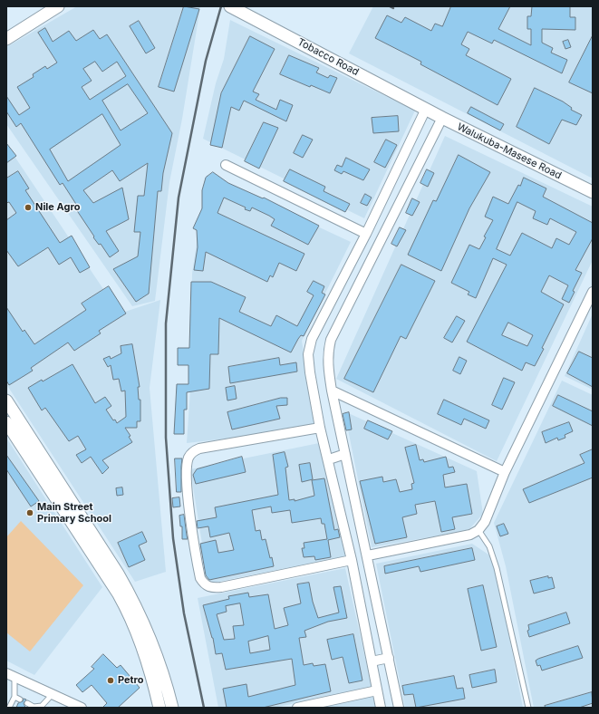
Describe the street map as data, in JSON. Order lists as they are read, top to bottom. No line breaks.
{"streets":{"street":["Tobacco Road","Walukuba-Masese Road"]},"crossings":[["Tobacco Road","Walukuba-Masese Road"]],"places":["Nile Agro","Main Street Primary School","Petro"]}
